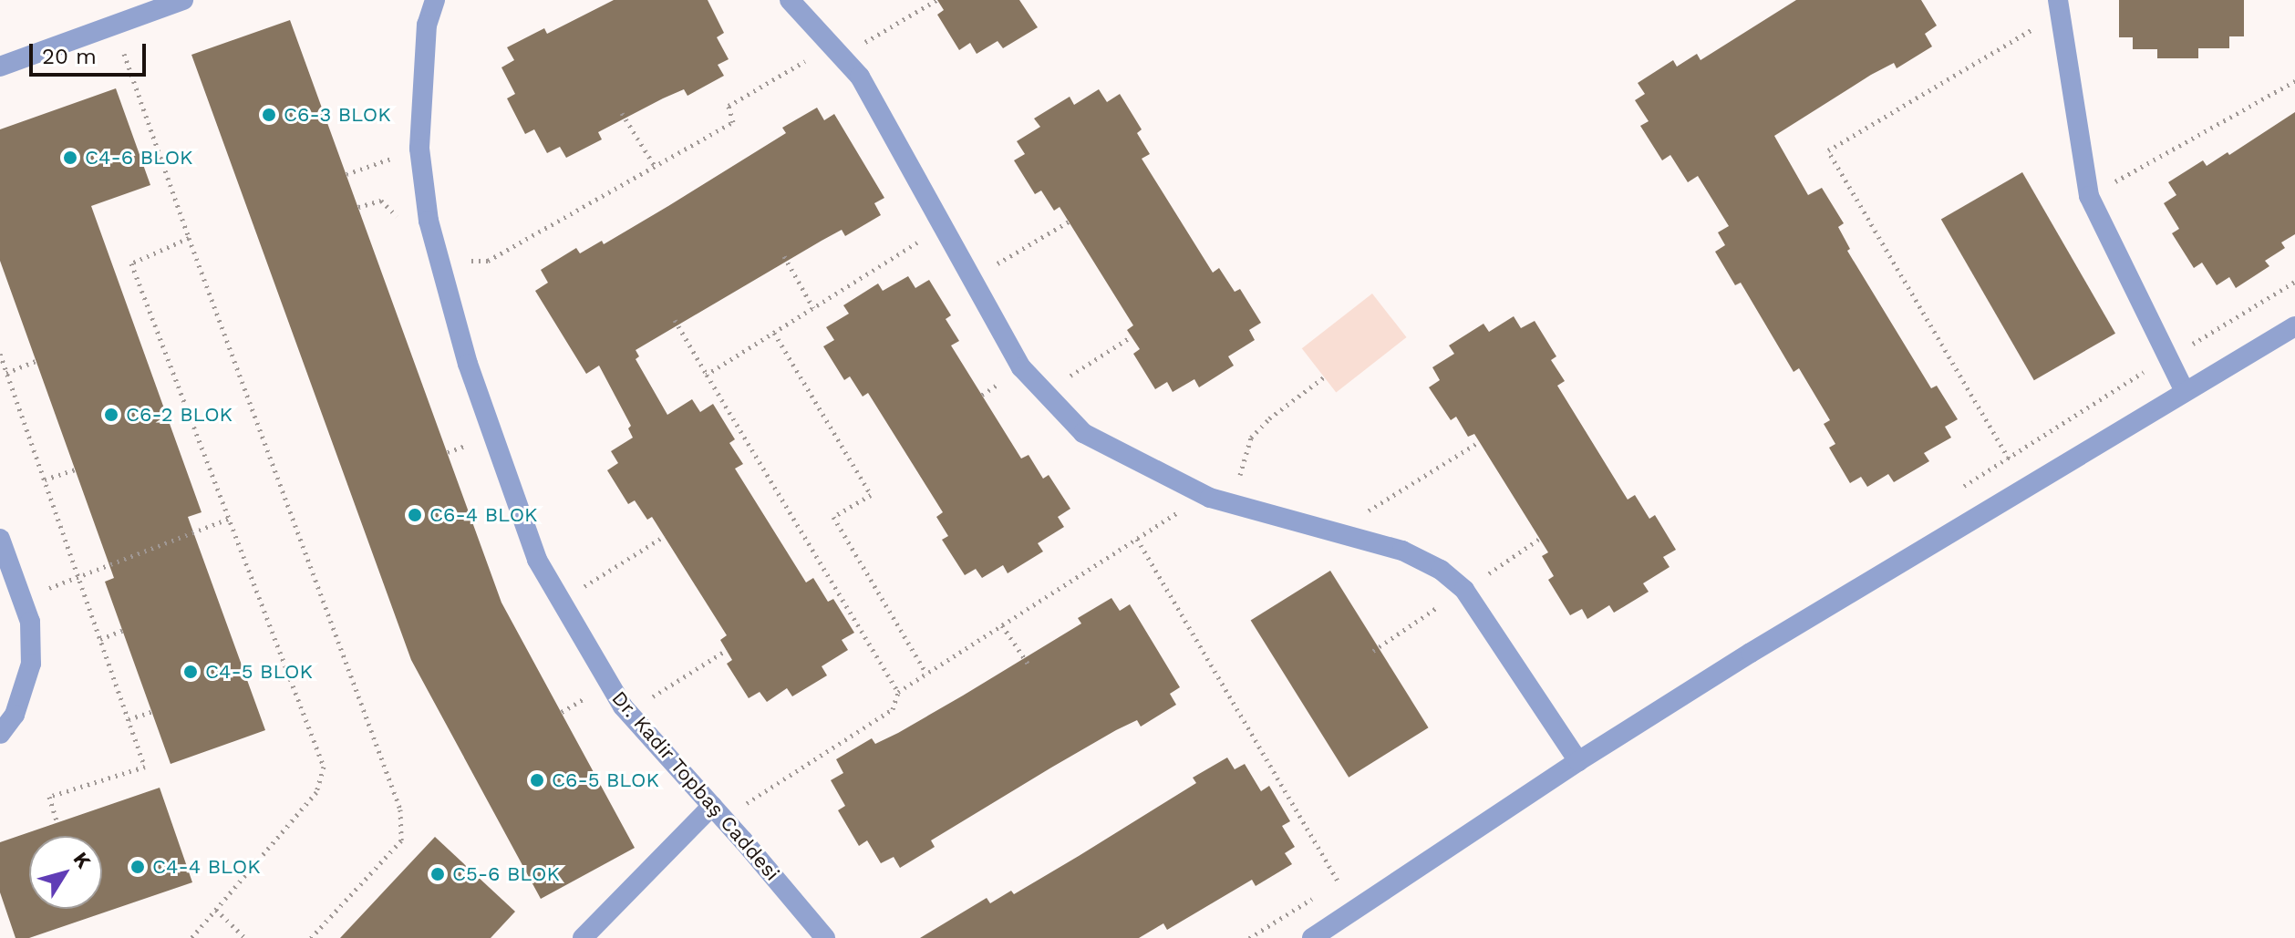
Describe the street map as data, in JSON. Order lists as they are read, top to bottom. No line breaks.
{"streets":{"street":["Dr. Kadir Topbaş Caddesi"]},"places":["C6-3 BLOK","C4-6 BLOK","C6-2 BLOK","C6-4 BLOK","C4-5 BLOK","C6-5 BLOK","C4-4 BLOK","C5-6 BLOK"],"scale_bar":"20 m","north":"top right"}
